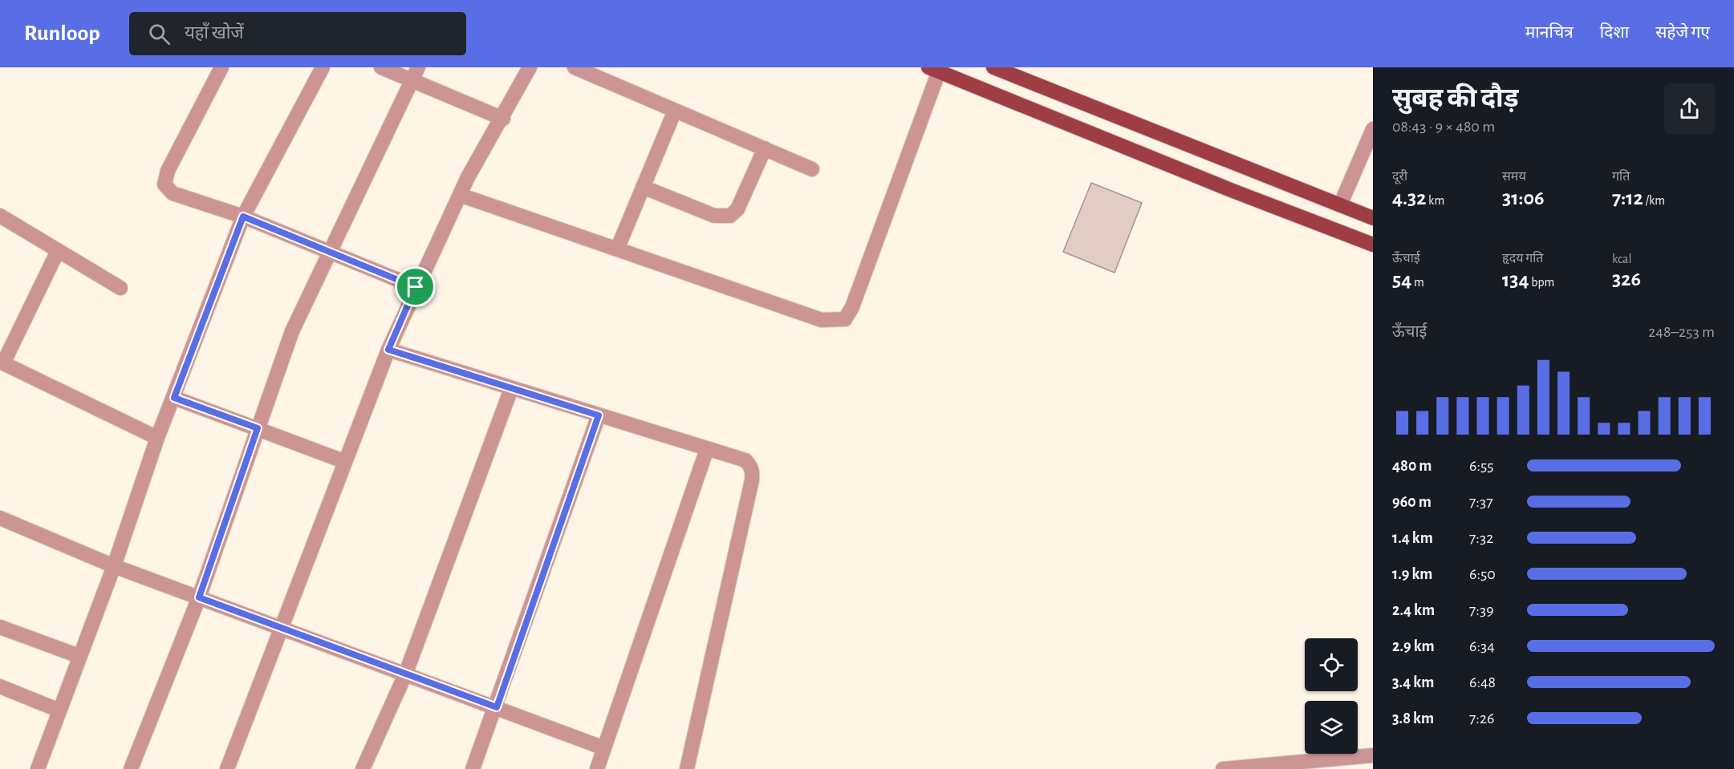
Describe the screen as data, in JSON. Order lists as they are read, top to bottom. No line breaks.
{"page":{"header":"Runloop","search":"यहाँ खोजें","nav":["मानचित्र","दिशा","सहेजे गए"],"heading":["सुबह की दौड़","08:43 · 9 × 480 m"],"stats":[["दूरी","4.32 km"],["समय","31:06"],["गति","7:12 /km"],["ऊँचाई","54 m"],["हृदय गति","134 bpm"],["kcal","326"]],"chart":["ऊँचाई","248–253 m"],"list":[{"name":"480 m","note":"6:55"},{"name":"960 m","note":"7:37"},{"name":"1.4 km","note":"7:32"},{"name":"1.9 km","note":"6:50"},{"name":"2.4 km","note":"7:39"},{"name":"2.9 km","note":"6:34"},{"name":"3.4 km","note":"6:48"},{"name":"3.8 km","note":"7:26"}]}}
